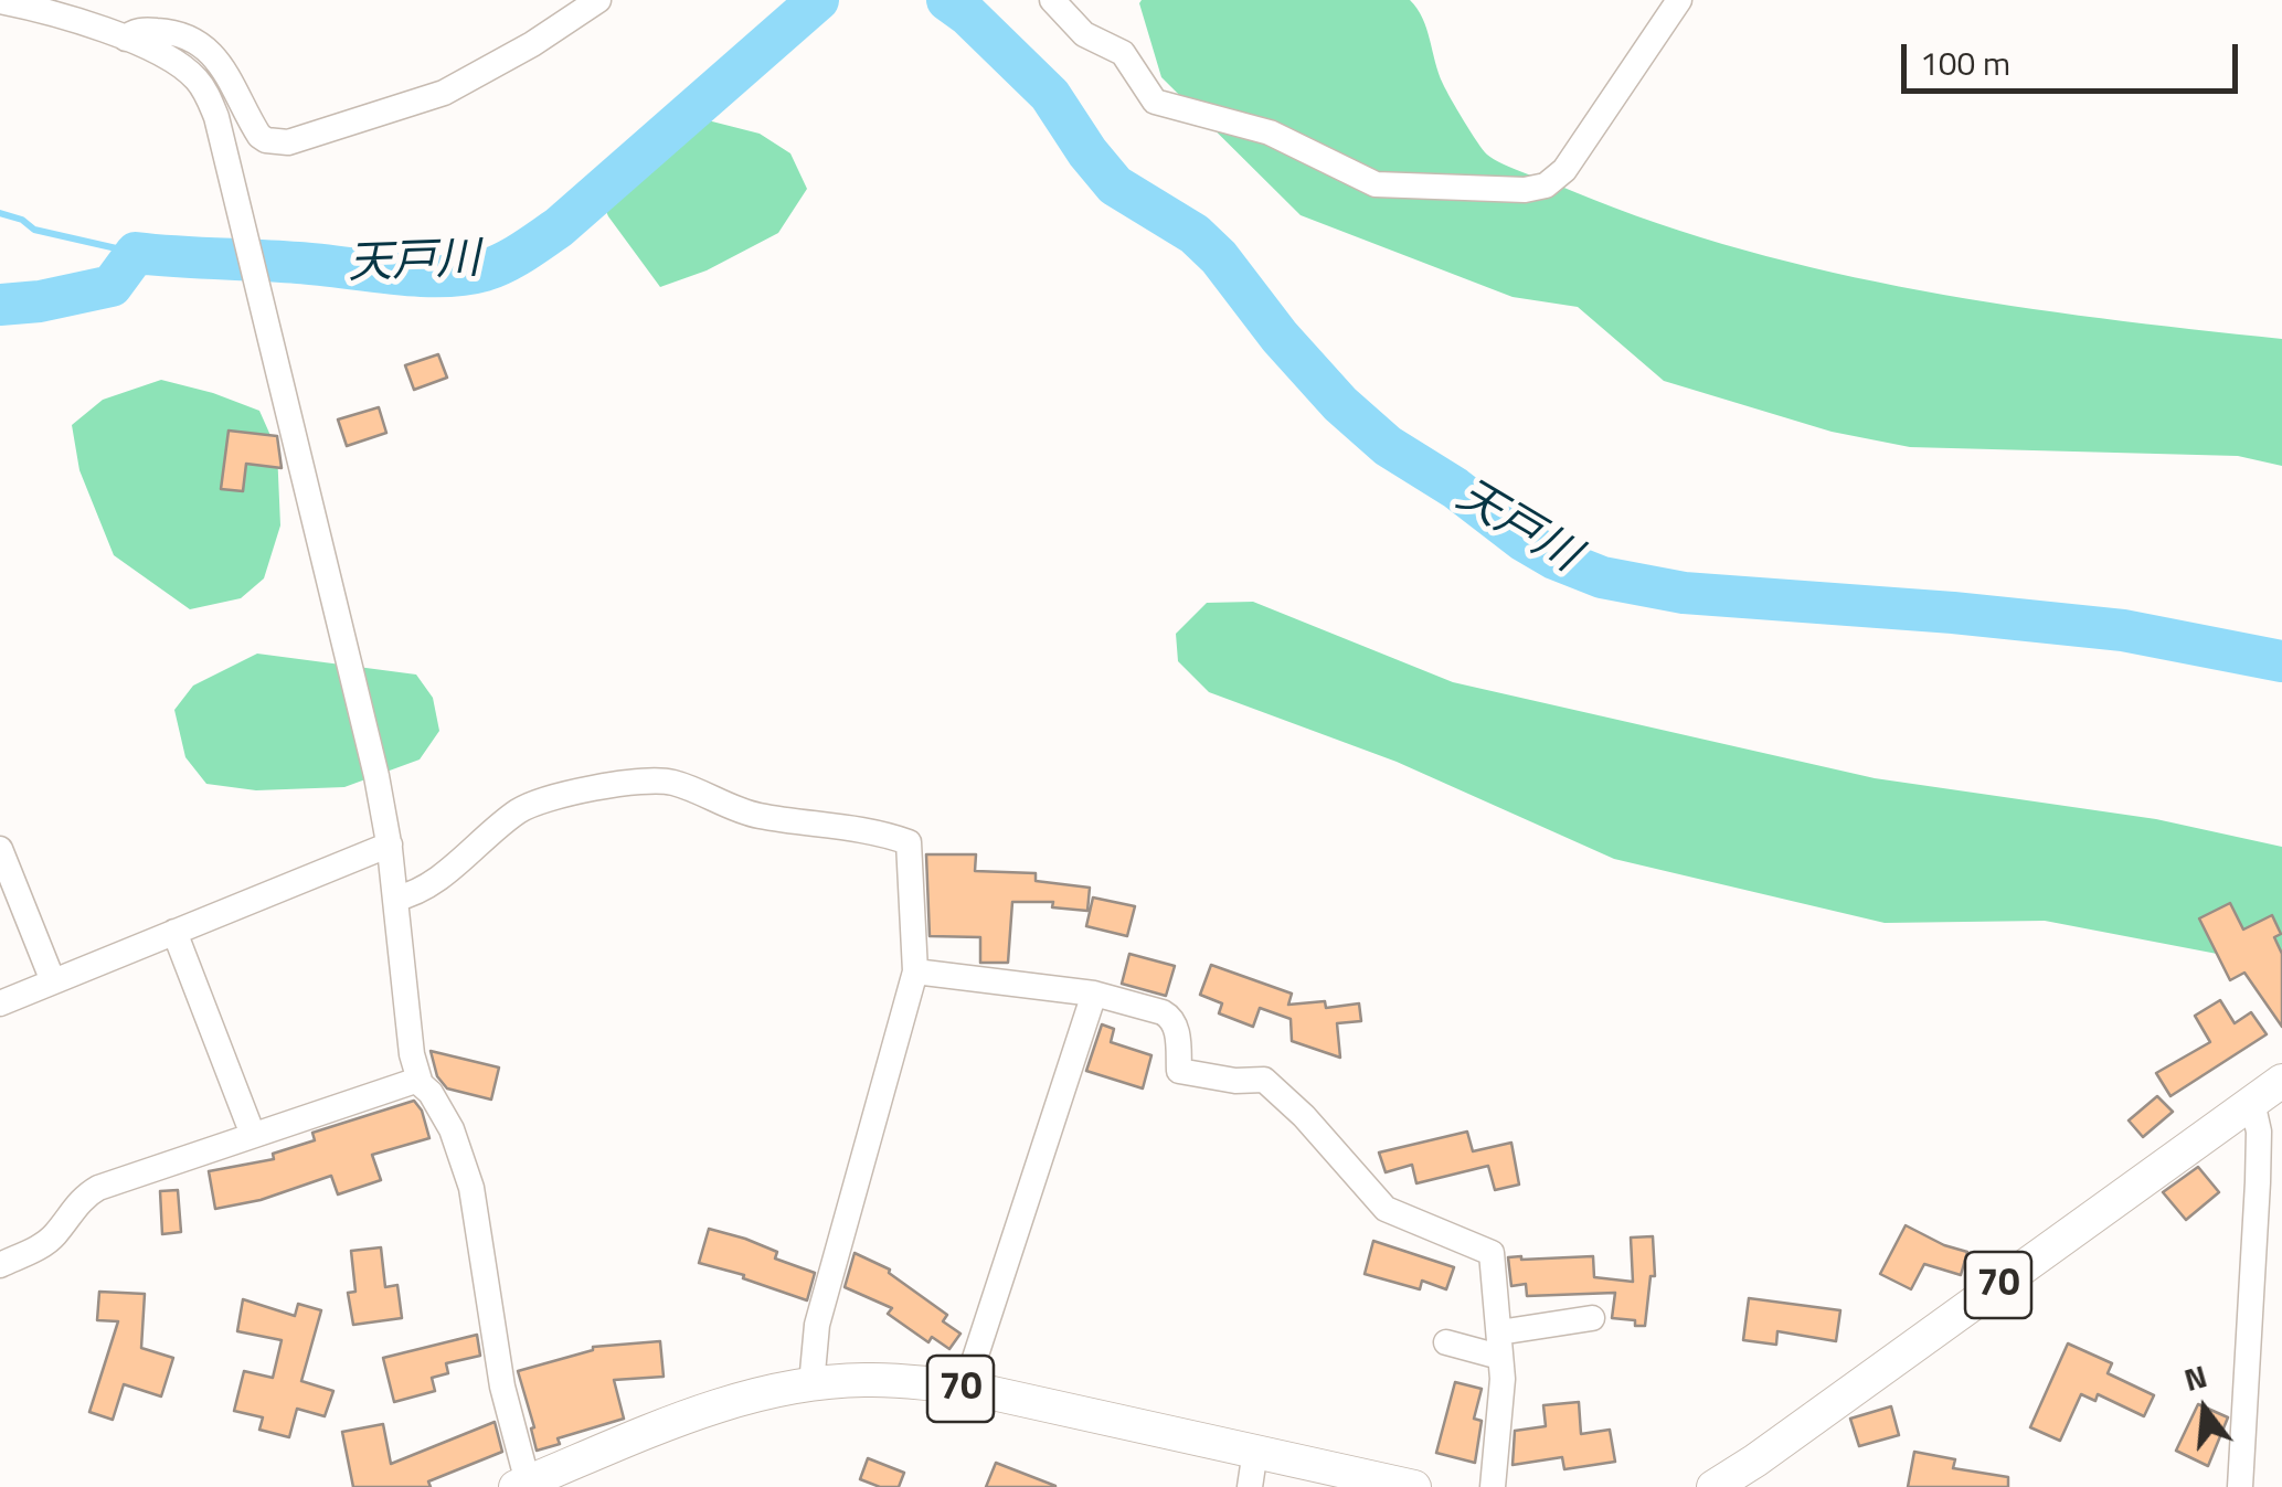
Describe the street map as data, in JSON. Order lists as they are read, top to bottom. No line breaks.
{"streets":{"main road":["70"]},"water":["天戸川"],"scale_bar":"100 m","north":"top"}
